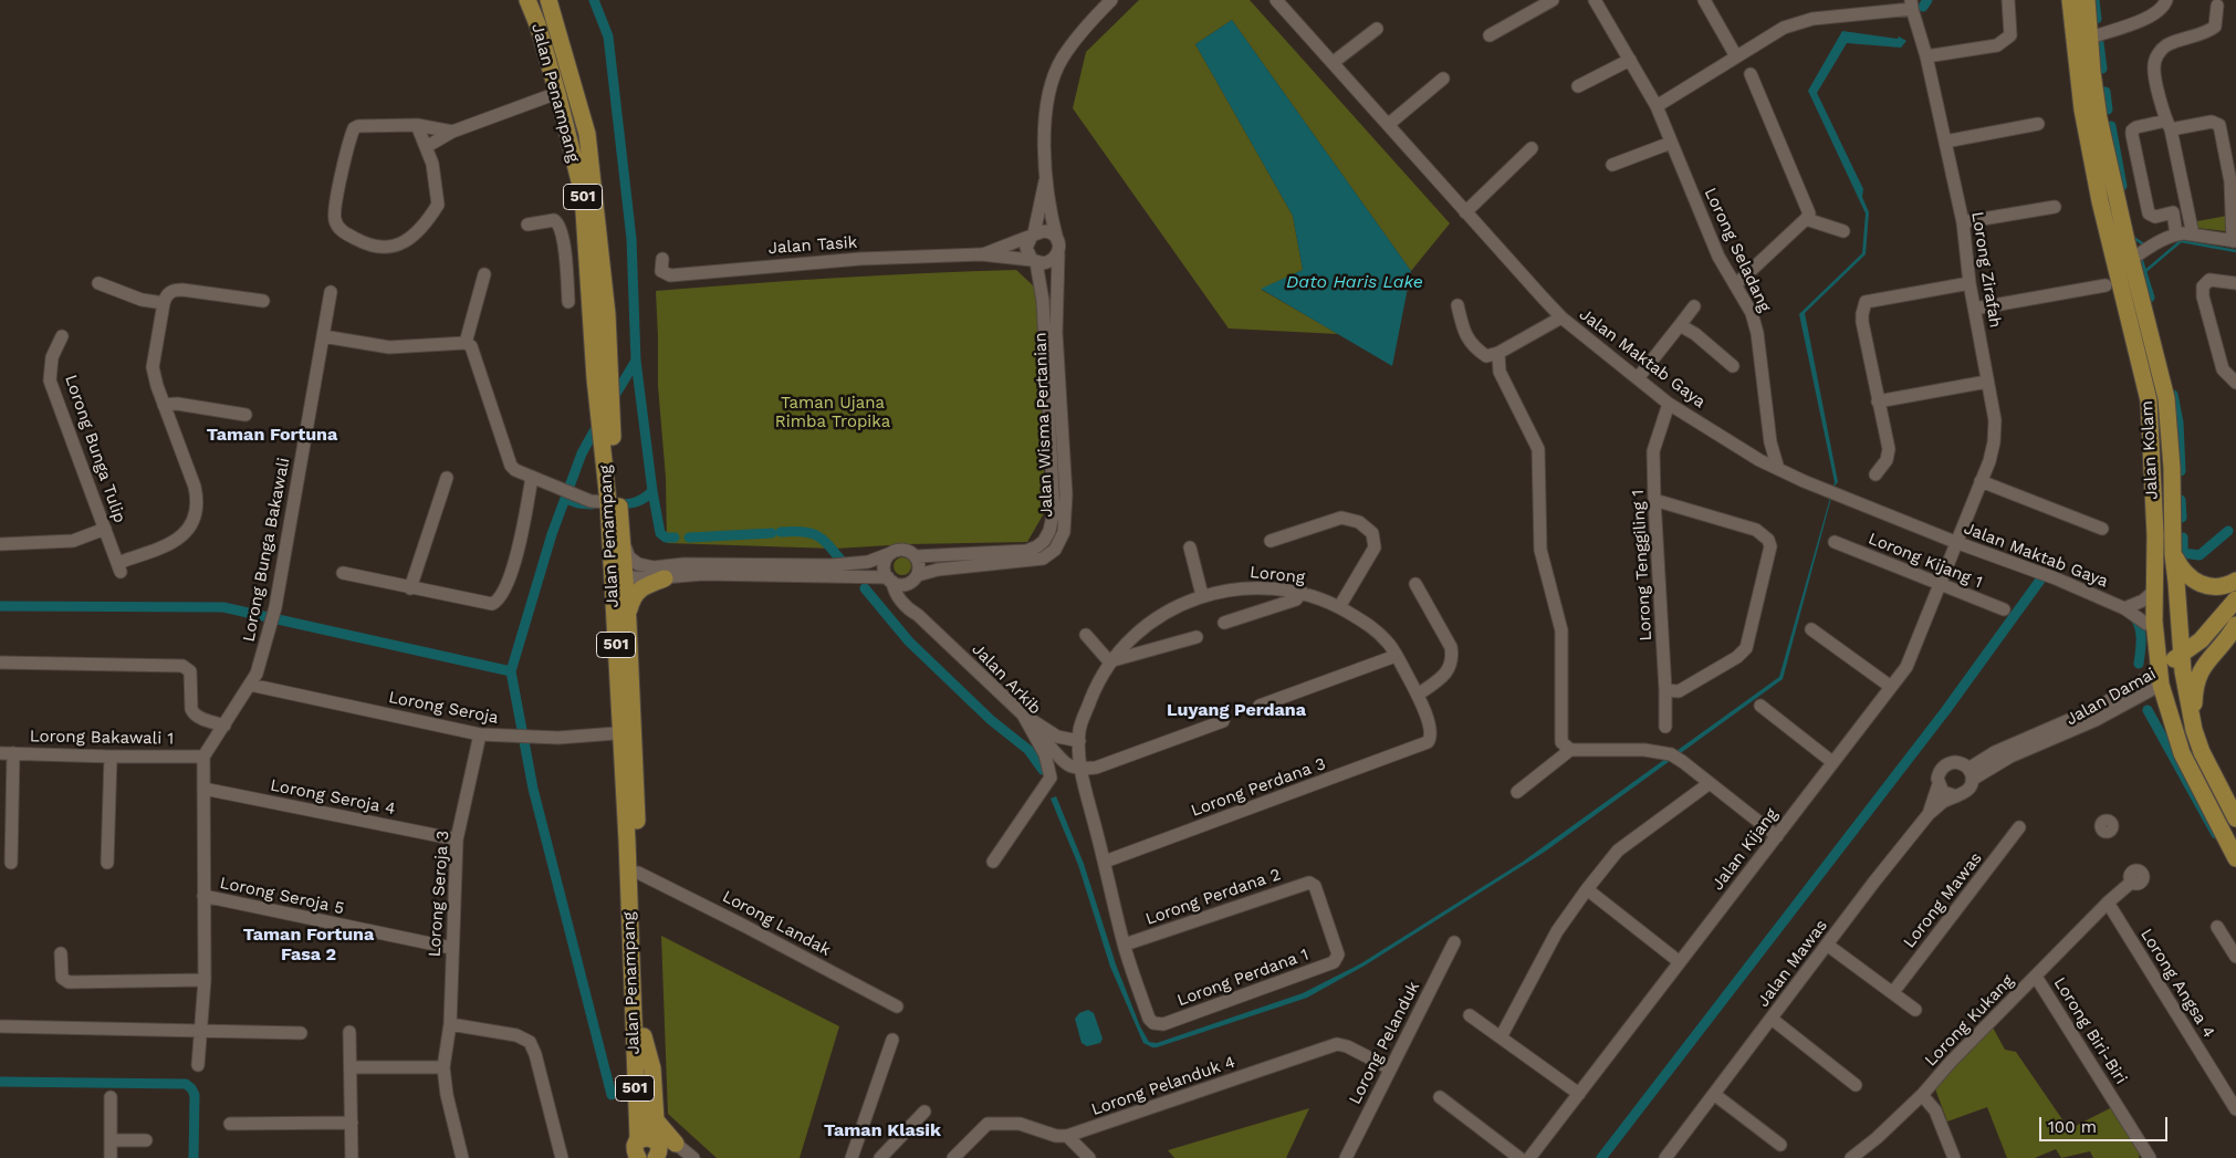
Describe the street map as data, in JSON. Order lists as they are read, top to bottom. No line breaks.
{"streets":{"main road":["Jalan Penampang","501","Jalan Kolam","Jalan Damai"],"street":["Jalan Tasik","Lorong Seladang","Lorong Zirafah","Jalan Maktab Gaya","Jalan Wisma Pertanian","Lorong Bunga Tulip","Lorong Bunga Bakawali","Lorong Kijang 1","Lorong Tenggiling 1","Lorong","Jalan Arkib","Lorong Seroja","Lorong Bakawali 1","Lorong Perdana 3","Lorong Seroja 4","Jalan Kijang","Lorong Seroja 3","Lorong Seroja 5","Lorong Perdana 2","Lorong Mawas","Lorong Landak","Jalan Mawas","Lorong Perdana 1","Lorong Angsa 4","Lorong Kukang","Lorong Biri-Biri","Lorong Pelanduk","Lorong Pelanduk 4"]},"crossings":[["Jalan Penampang","Lorong Seroja"],["Jalan Penampang","Lorong Landak"],["Jalan Tasik","Jalan Wisma Pertanian"],["Lorong Seladang","Jalan Maktab Gaya"],["Lorong Zirafah","Jalan Maktab Gaya"],["Lorong Zirafah","Jalan Kijang"],["Jalan Maktab Gaya","Jalan Kolam"],["Jalan Maktab Gaya","Lorong Tenggiling 1"],["Jalan Maktab Gaya","Jalan Kijang"],["Jalan Wisma Pertanian","Jalan Arkib"],["Jalan Kolam","Jalan Damai"],["Lorong Bunga Bakawali","Lorong Seroja"],["Lorong Bunga Bakawali","Lorong Bakawali 1"],["Lorong Kijang 1","Jalan Kijang"],["Lorong","Lorong Perdana 3"],["Jalan Damai","Jalan Mawas"],["Lorong Seroja","Lorong Seroja 3"],["Lorong Seroja 4","Lorong Seroja 3"],["Lorong Seroja 3","Lorong Seroja 5"],["Lorong Perdana 2","Lorong Perdana 1"],["Lorong Angsa 4","Lorong Kukang"],["Lorong Kukang","Lorong Biri-Biri"],["Lorong Pelanduk","Lorong Pelanduk 4"]],"districts":["Taman Fortuna","Luyang Perdana","Taman Fortuna Fasa 2","Taman Klasik"],"water":["Dato Haris Lake"],"parks":["Taman Ujana Rimba Tropika"],"scale_bar":"100 m"}
